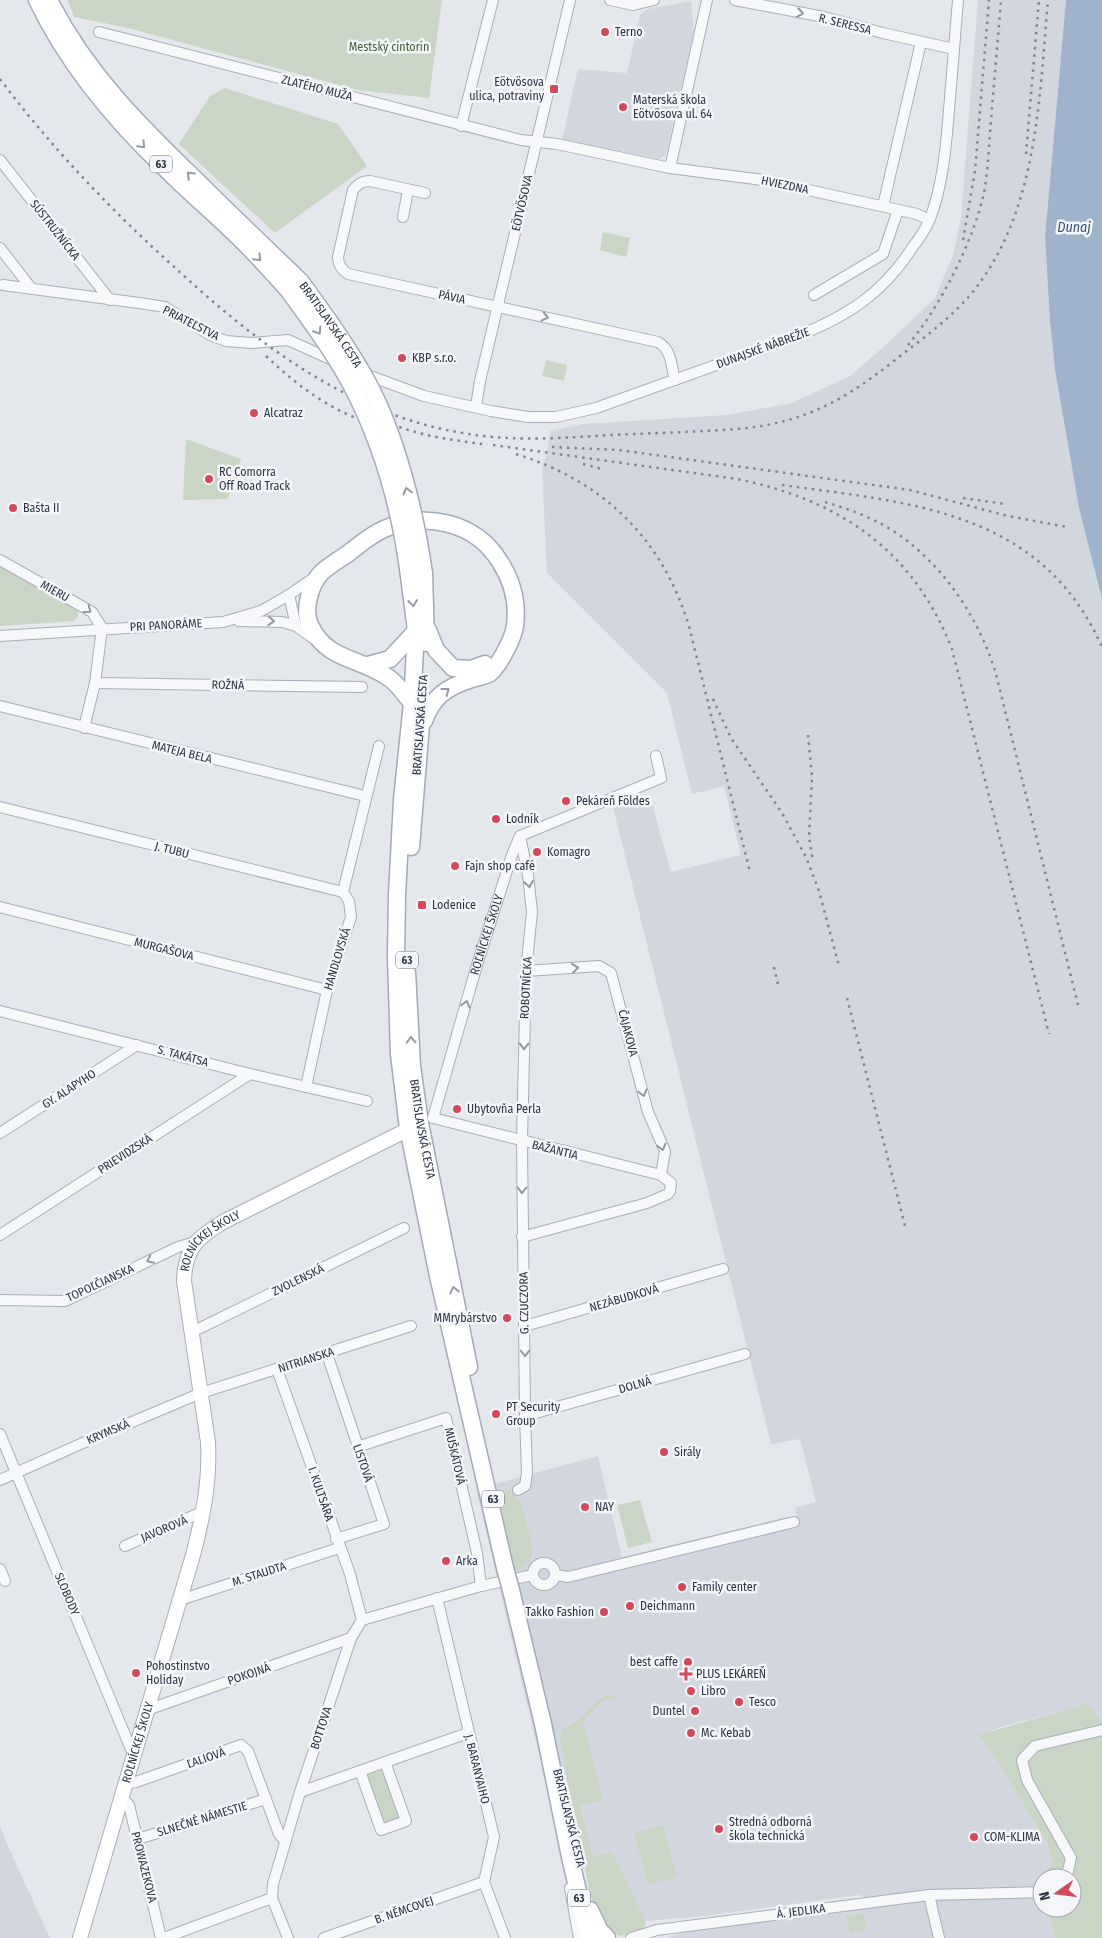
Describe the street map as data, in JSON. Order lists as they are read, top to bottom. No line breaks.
{"streets":{"main road":["63","BRATISLAVSKÁ CESTA","ROĽNÍCKEJ ŠKOLY"],"street":["R. SERESSA","ZLATÉHO MUŽA","HVIEZDNA","EÖTVÖSOVA","SÚSTRUŽNÍCKA","PÁVIA","PRIATEĽSTVA","DUNAJSKÉ NÁBREŽIE","MIERU","PRI PANORÁME","ROŽNÁ","MATEJA BELA","J. TUBU","MURGAŠOVA","HANDLOVSKÁ","ROBOTNÍCKA","ČAJAKOVA","S. TAKÁTSA","GY. ALAPYHO","BAŽANTIA","PRIEVIDZSKÁ","ZVOLENSKÁ","TOPOĽČIANSKA","NEZÁBUDKOVÁ","G. CZUCZORA","NITRIANSKA","DOLNÁ","KRYMSKÁ","MUŠKÁTOVÁ","LISTOVÁ","I. KULTSÁRA","JAVOROVÁ","M. STAUDTA","SLOBODY","POKOJNÁ","BOTTOVA","ĽALIOVÁ","J. BARANYAIHO","SLNEČNÉ NÁMESTIE","PROWAZEKOVA","B. NĚMCOVEJ","Á. JEDLIKA"]},"crossings":[["R. SERESSA","DUNAJSKÉ NÁBREŽIE"],["ZLATÉHO MUŽA","HVIEZDNA"],["ZLATÉHO MUŽA","EÖTVÖSOVA"],["HVIEZDNA","EÖTVÖSOVA"],["HVIEZDNA","DUNAJSKÉ NÁBREŽIE"],["EÖTVÖSOVA","PÁVIA"],["EÖTVÖSOVA","DUNAJSKÉ NÁBREŽIE"],["SÚSTRUŽNÍCKA","PRIATEĽSTVA"],["PÁVIA","DUNAJSKÉ NÁBREŽIE"],["PRIATEĽSTVA","DUNAJSKÉ NÁBREŽIE"],["BRATISLAVSKÁ CESTA","ROĽNÍCKEJ ŠKOLY"],["BRATISLAVSKÁ CESTA","BAŽANTIA"],["MIERU","PRI PANORÁME"],["MATEJA BELA","HANDLOVSKÁ"],["J. TUBU","HANDLOVSKÁ"],["ROĽNÍCKEJ ŠKOLY","ROBOTNÍCKA"],["ROĽNÍCKEJ ŠKOLY","BAŽANTIA"],["ROĽNÍCKEJ ŠKOLY","ZVOLENSKÁ"],["ROĽNÍCKEJ ŠKOLY","TOPOĽČIANSKA"],["ROĽNÍCKEJ ŠKOLY","NITRIANSKA"],["ROĽNÍCKEJ ŠKOLY","KRYMSKÁ"],["ROĽNÍCKEJ ŠKOLY","JAVOROVÁ"],["ROĽNÍCKEJ ŠKOLY","M. STAUDTA"],["ROĽNÍCKEJ ŠKOLY","SLOBODY"],["ROĽNÍCKEJ ŠKOLY","POKOJNÁ"],["ROĽNÍCKEJ ŠKOLY","ĽALIOVÁ"],["ROĽNÍCKEJ ŠKOLY","PROWAZEKOVA"],["MURGAŠOVA","HANDLOVSKÁ"],["HANDLOVSKÁ","S. TAKÁTSA"],["ROBOTNÍCKA","ČAJAKOVA"],["ROBOTNÍCKA","BAŽANTIA"],["ROBOTNÍCKA","G. CZUCZORA"],["ČAJAKOVA","BAŽANTIA"],["S. TAKÁTSA","GY. ALAPYHO"],["S. TAKÁTSA","PRIEVIDZSKÁ"],["BAŽANTIA","G. CZUCZORA"],["NEZÁBUDKOVÁ","G. CZUCZORA"],["G. CZUCZORA","DOLNÁ"],["NITRIANSKA","KRYMSKÁ"],["NITRIANSKA","LISTOVÁ"],["NITRIANSKA","I. KULTSÁRA"],["KRYMSKÁ","SLOBODY"],["MUŠKÁTOVÁ","LISTOVÁ"],["LISTOVÁ","I. KULTSÁRA"],["LISTOVÁ","M. STAUDTA"],["I. KULTSÁRA","M. STAUDTA"],["I. KULTSÁRA","BOTTOVA"],["POKOJNÁ","BOTTOVA"],["BOTTOVA","ĽALIOVÁ"],["ĽALIOVÁ","SLNEČNÉ NÁMESTIE"],["J. BARANYAIHO","B. NĚMCOVEJ"],["SLNEČNÉ NÁMESTIE","PROWAZEKOVA"]],"one_way":["R. SERESSA","PÁVIA","MIERU","ROBOTNÍCKA","ČAJAKOVA","TOPOĽČIANSKA","G. CZUCZORA"],"water":["Dunaj"],"parks":["Mestský cintorín"],"places":{"other":["Terno","Materská škola Eötvösova ul. 64","KBP s.r.o.","Alcatraz","RC Comorra Off Road Track","Bašta II","Pekáreň Földes","Lodník","Komagro","Fajn shop café","Ubytovňa Perla","MMrybárstvo","PT Security Group","Sirály","NAY","Arka","Family center","Deichmann","Takko Fashion","best caffe","Pohostinstvo Holiday","Libro","Tesco","Duntel","Mc. Kebab","Stredná odborná škola technická","COM-KLIMA"],"transit":["Eötvösova ulica, potraviny","Lodenice"],"health":["PLUS LEKÁREŇ"]},"north":"left"}
